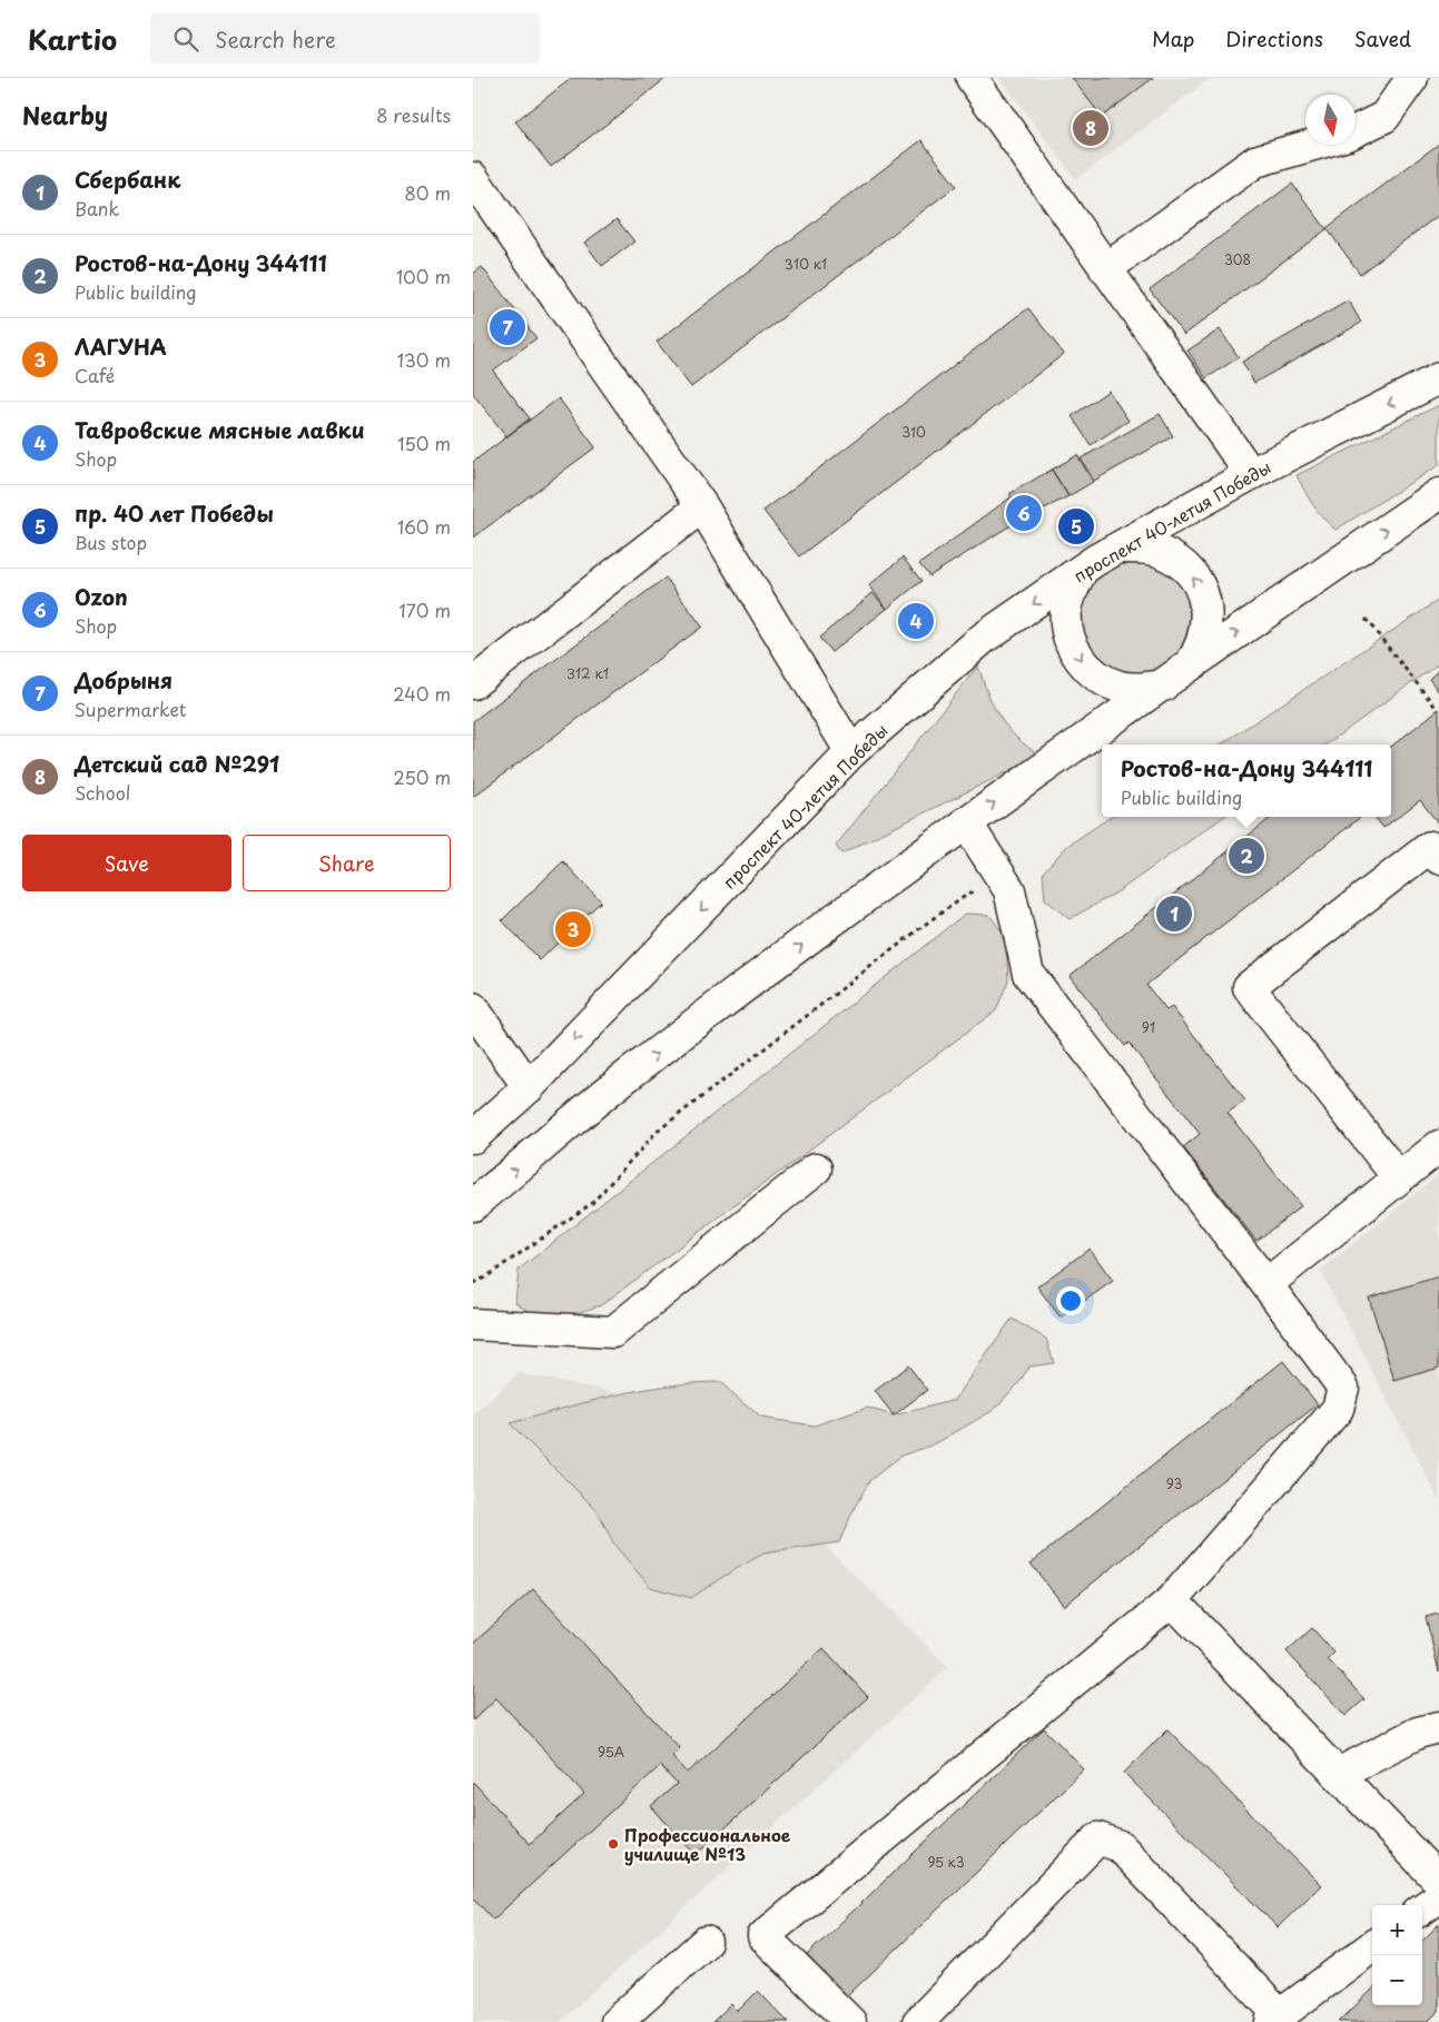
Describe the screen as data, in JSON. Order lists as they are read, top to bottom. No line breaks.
{"streets":{"main road":["проспект 40-летия Победы"]},"places":["Профессиональное училище №13"],"house_numbers":["308","310 к1","310","312 к1","91","93","95А","95 к3"],"north":"bottom","page":{"header":"Kartio","search":"Search here","nav":["Map","Directions","Saved"],"heading":["Nearby","8 results"],"pins":["8","7","6","5","4","2","1","3"],"list":[{"mark":"1","name":"Сбербанк","note":"Bank","value":"80 m"},{"mark":"2","name":"Ростов-на-Дону 344111","note":"Public building","value":"100 m"},{"mark":"3","name":"ЛАГУНА","note":"Café","value":"130 m"},{"mark":"4","name":"Тавровские мясные лавки","note":"Shop","value":"150 m"},{"mark":"5","name":"пр. 40 лет Победы","note":"Bus stop","value":"160 m"},{"mark":"6","name":"Ozon","note":"Shop","value":"170 m"},{"mark":"7","name":"Добрыня","note":"Supermarket","value":"240 m"},{"mark":"8","name":"Детский сад №291","note":"School","value":"250 m"}],"popup":["Ростов-на-Дону 344111","Public building"],"buttons":["Save","Share"],"map_buttons":["+","−"]}}
